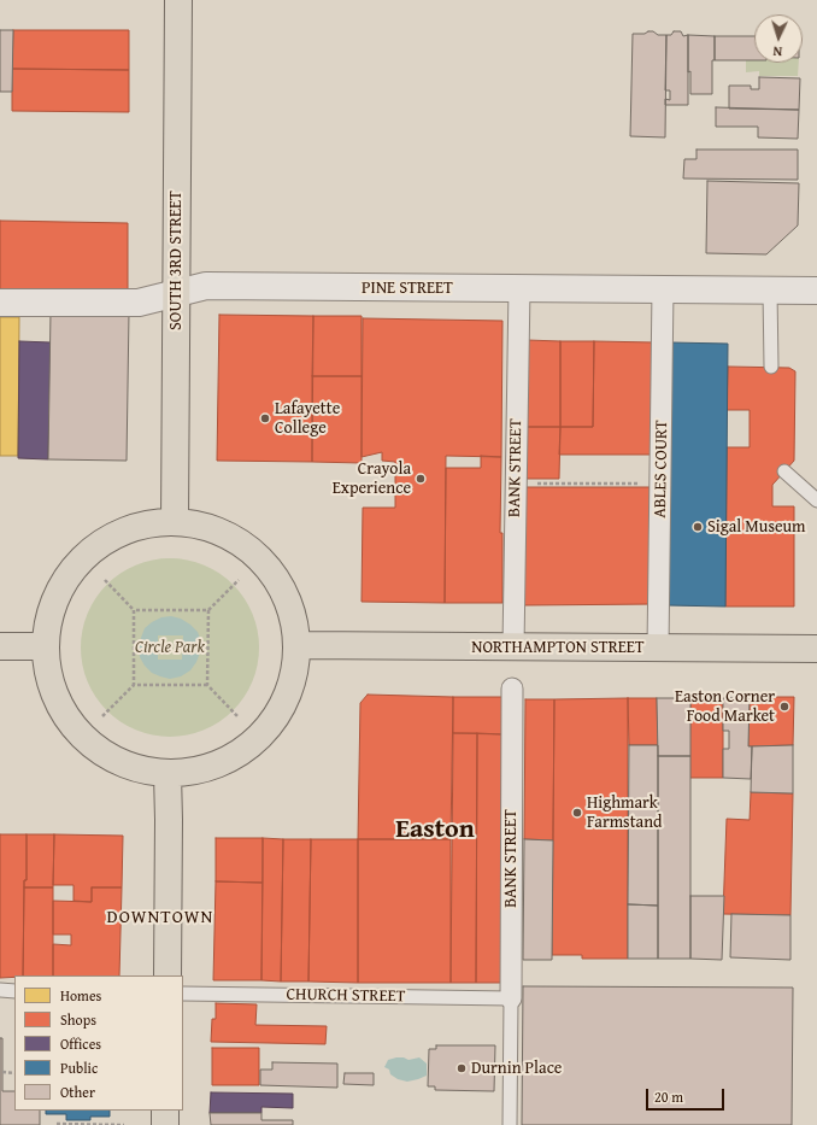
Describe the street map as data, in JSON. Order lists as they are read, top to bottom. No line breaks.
{"streets":{"main road":["SOUTH 3RD STREET","NORTHAMPTON STREET"],"street":["PINE STREET","BANK STREET","ABLES COURT"],"lane":["CHURCH STREET"]},"crossings":[["SOUTH 3RD STREET","PINE STREET"],["PINE STREET","BANK STREET"],["PINE STREET","ABLES COURT"],["BANK STREET","NORTHAMPTON STREET"],["BANK STREET","CHURCH STREET"],["ABLES COURT","NORTHAMPTON STREET"]],"districts":["Easton","DOWNTOWN"],"parks":["Circle Park"],"places":["Lafayette College","Crayola Experience","Sigal Museum","Easton Corner Food Market","Highmark Farmstand","Durnin Place"],"legend":["Homes","Shops","Offices","Public","Other"],"scale_bar":"20 m","north":"bottom"}
